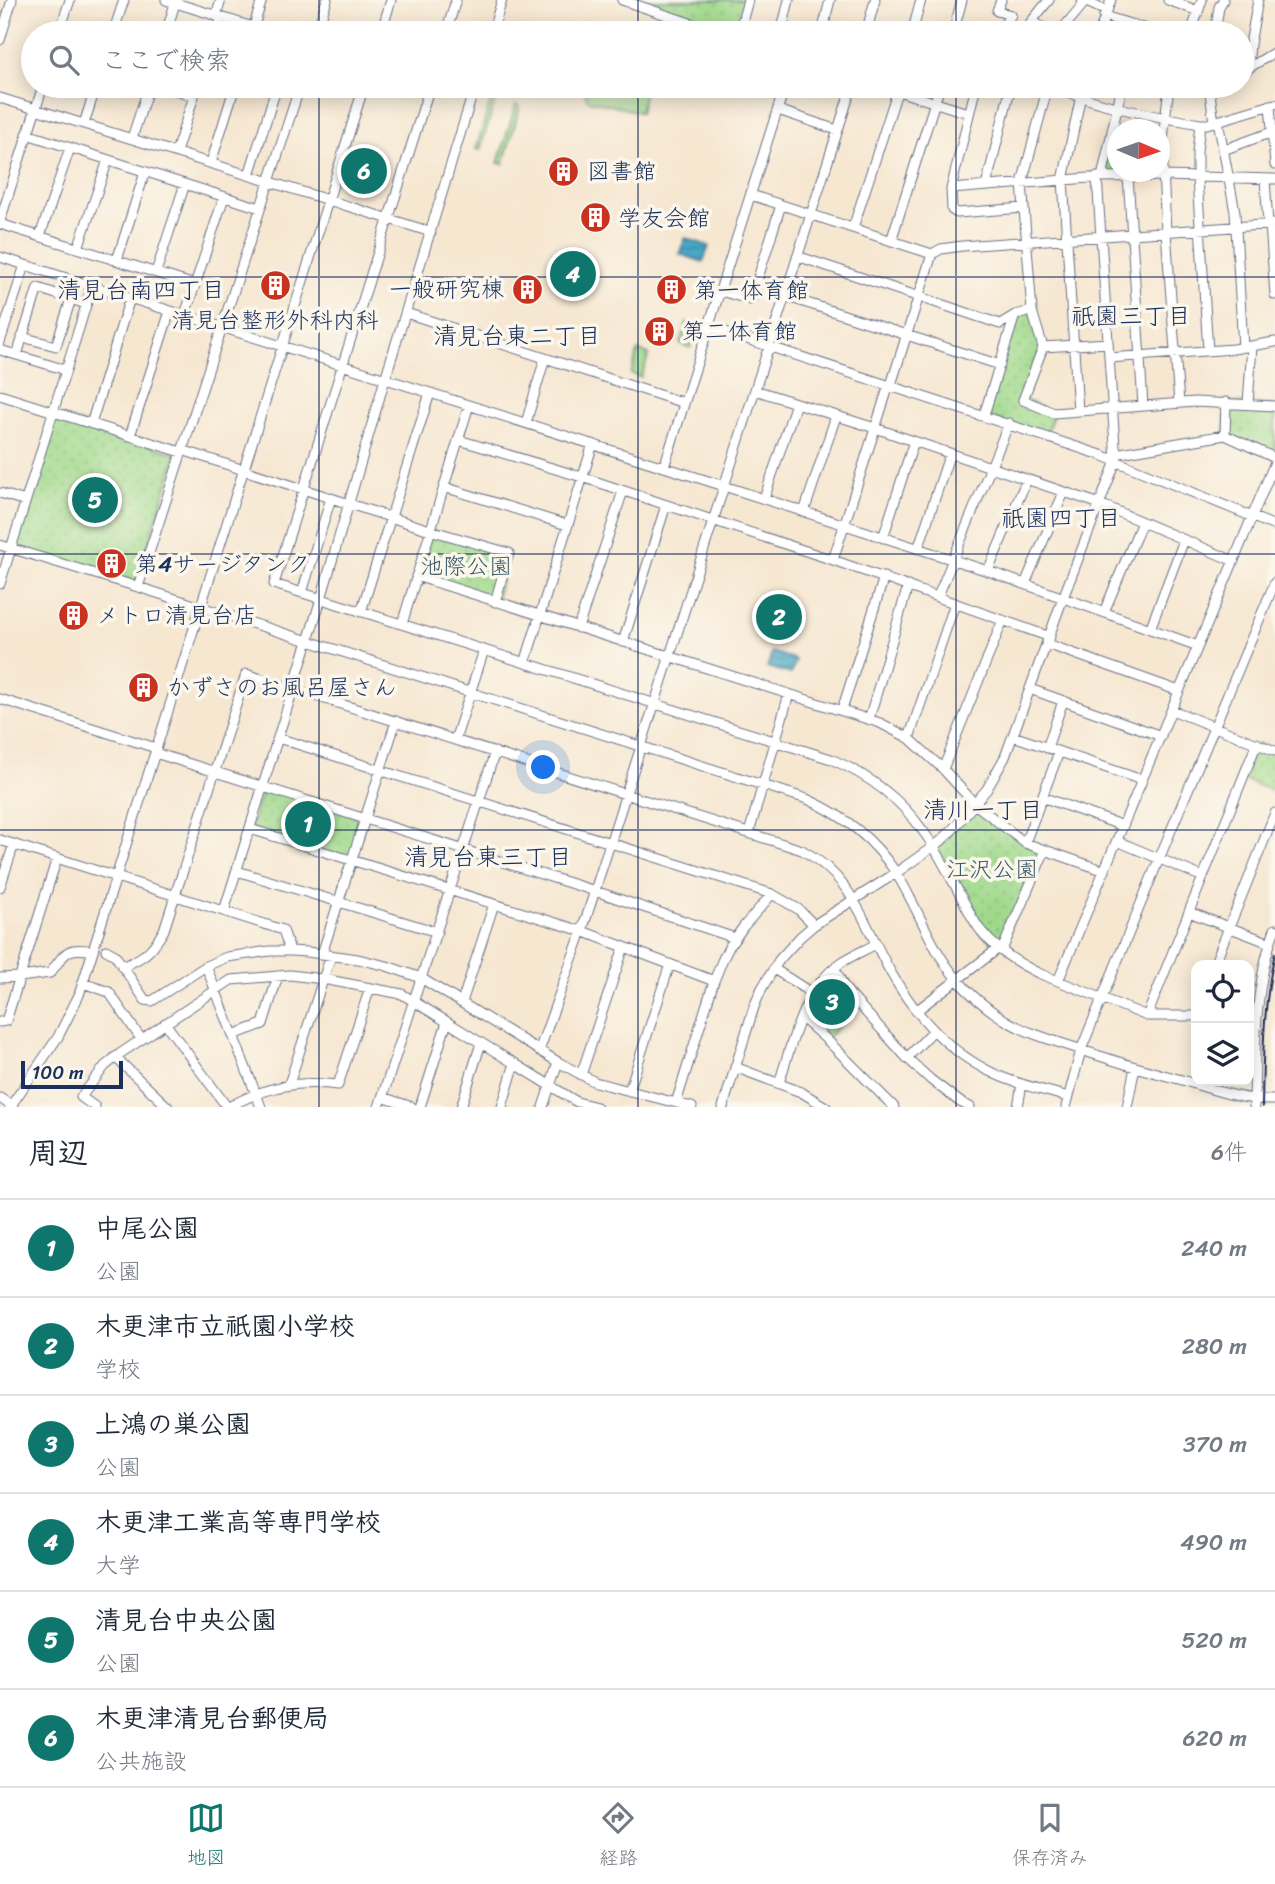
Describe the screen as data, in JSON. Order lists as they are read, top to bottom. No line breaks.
{"districts":["清見台南四丁目","祇園三丁目","清見台東二丁目","祇園四丁目","清川一丁目","清見台東三丁目"],"parks":["池際公園","江沢公園"],"places":{"building":["図書館","学友会館","清見台整形外科内科","一般研究棟","第一体育館","第二体育館","第4サージタンク","メトロ清見台店","かずさのお風呂屋さん"]},"scale_bar":"100 m","north":"right","page":{"search":"ここで検索","pins":["6","4","5","2","1","3"],"scale":"100 m","heading":["周辺","6件"],"list":[{"mark":"1","name":"中尾公園","note":"公園","value":"240 m"},{"mark":"2","name":"木更津市立祇園小学校","note":"学校","value":"280 m"},{"mark":"3","name":"上鴻の巣公園","note":"公園","value":"370 m"},{"mark":"4","name":"木更津工業高等専門学校","note":"大学","value":"490 m"},{"mark":"5","name":"清見台中央公園","note":"公園","value":"520 m"},{"mark":"6","name":"木更津清見台郵便局","note":"公共施設","value":"620 m"}],"nav":["地図","経路","保存済み"]}}
